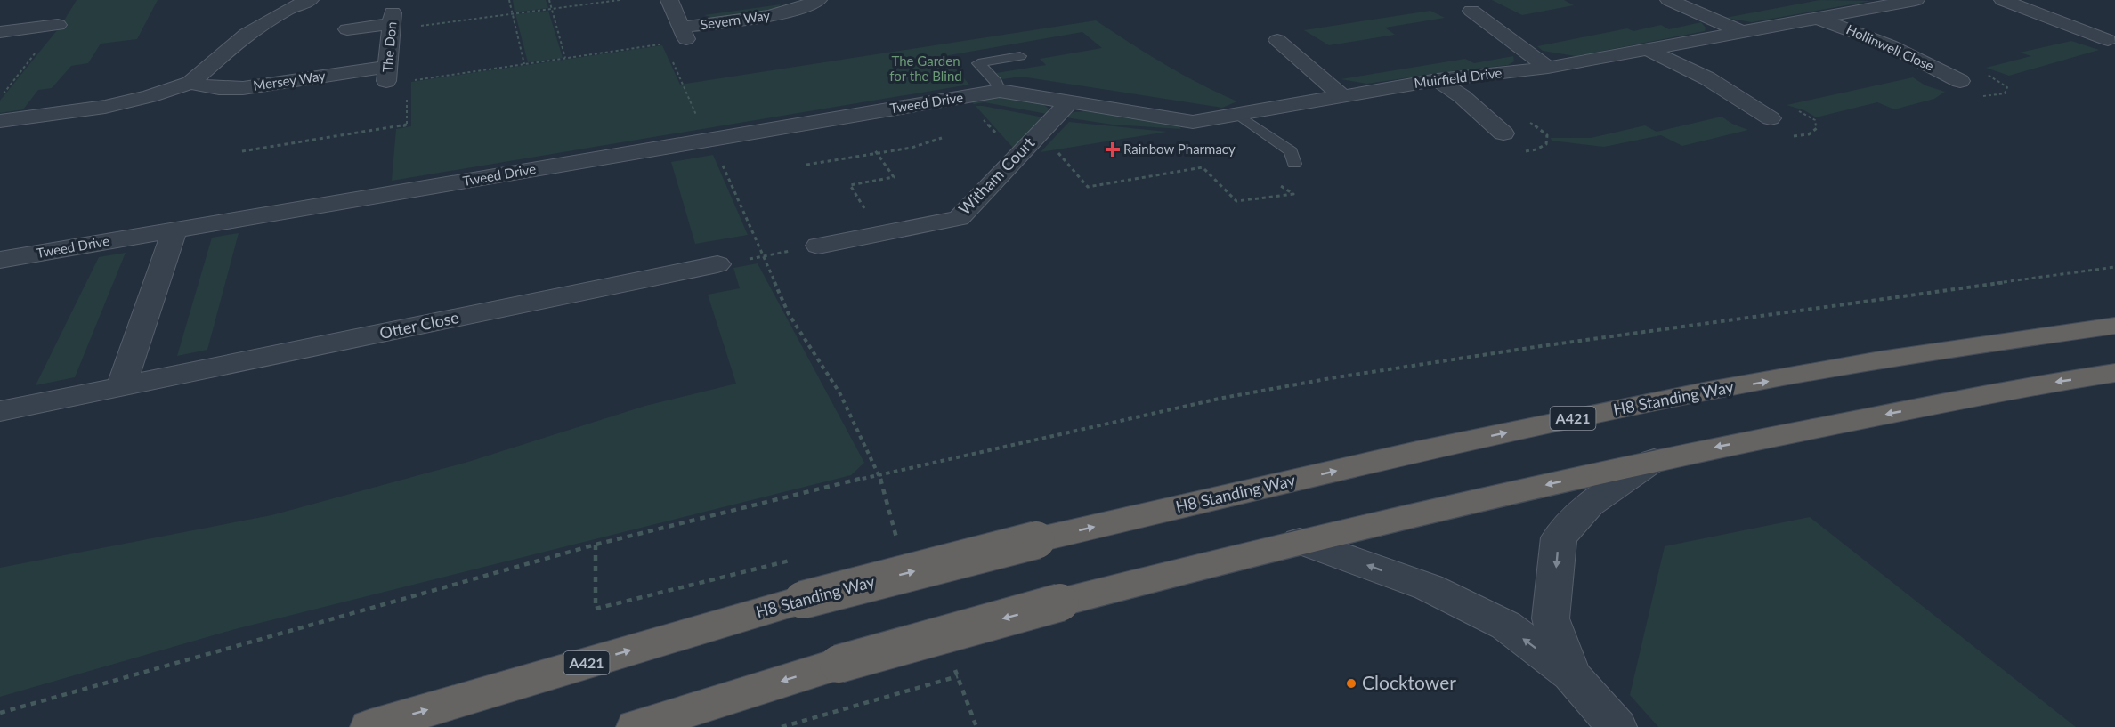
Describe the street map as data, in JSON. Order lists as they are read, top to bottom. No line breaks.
{"streets":{"highway":["H8 Standing Way","A421"],"street":["Severn Way","The Don","Hollinwell Close","Muirfield Drive","Mersey Way","Tweed Drive","Witham Court","Otter Close"]},"crossings":[["The Don","Mersey Way"],["Hollinwell Close","Muirfield Drive"],["Muirfield Drive","Tweed Drive"],["Muirfield Drive","Witham Court"]],"parks":["The Garden for the Blind"],"places":{"health":["Rainbow Pharmacy"],"other":["Clocktower"]}}
